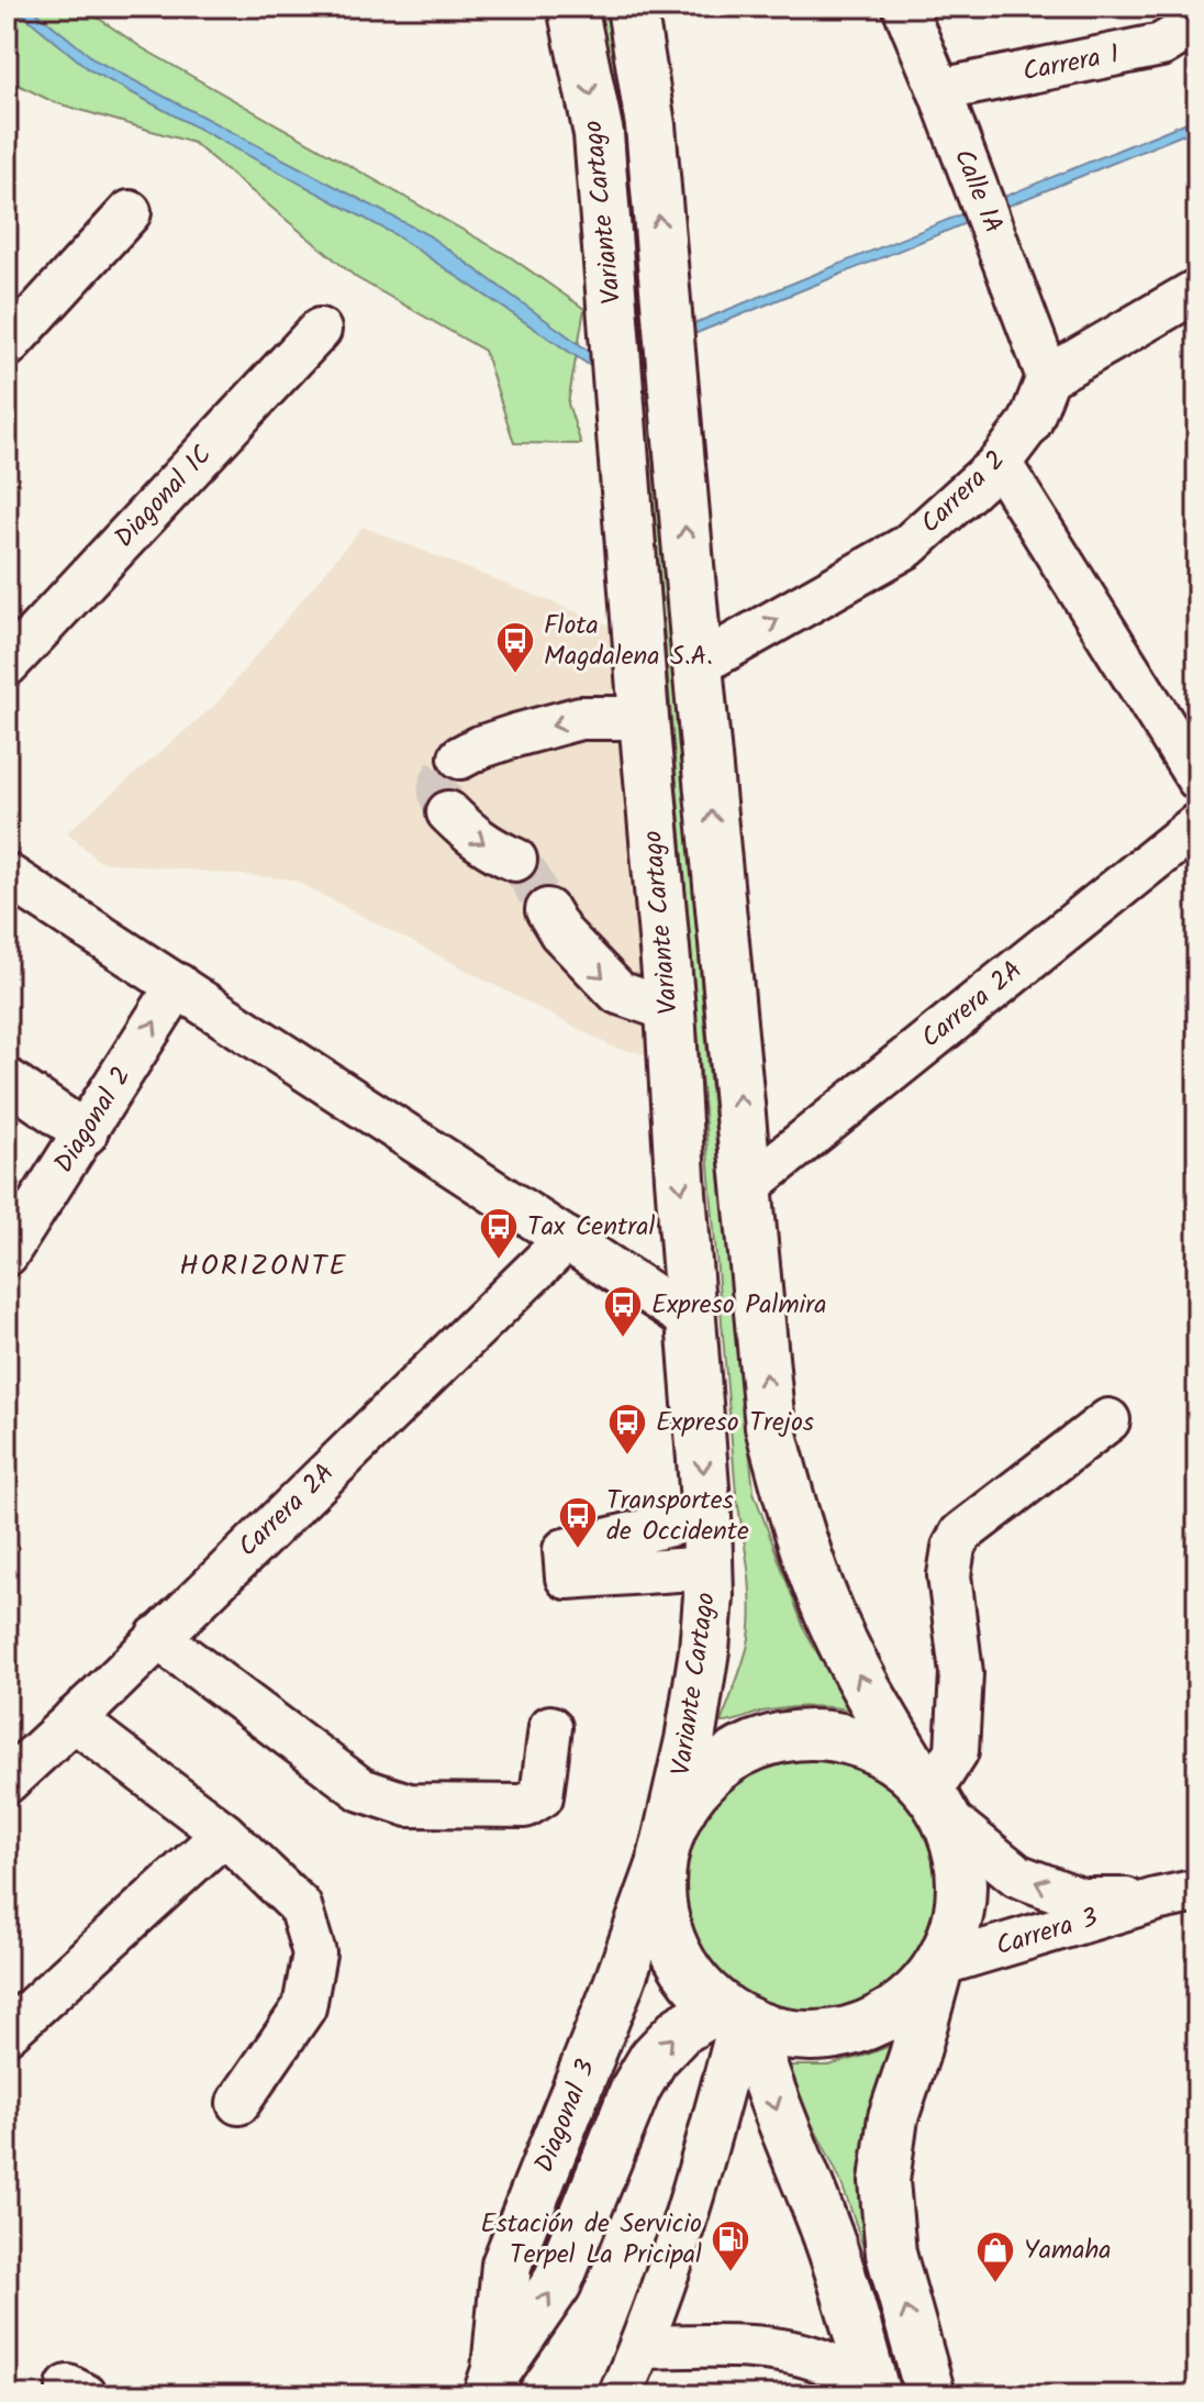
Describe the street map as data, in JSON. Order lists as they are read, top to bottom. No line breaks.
{"streets":{"main road":["Variante Cartago","Diagonal 3"],"street":["Carrera 1","Calle 1A","Carrera 2","Diagonal 1C","Carrera 2A","Diagonal 2","Carrera 3"]},"crossings":[["Carrera 1","Calle 1A"],["Calle 1A","Carrera 2"],["Variante Cartago","Carrera 2"],["Variante Cartago","Carrera 2A"],["Variante Cartago","Carrera 3"],["Variante Cartago","Diagonal 3"],["Carrera 3","Diagonal 3"]],"one_way":["Carrera 2","Diagonal 2","Carrera 3"],"districts":["HORIZONTE"],"places":{"bus stop":["Flota Magdalena S.A.","Tax Central","Expreso Palmira","Expreso Trejos","Transportes de Occidente"],"fuel station":["Estación de Servicio Terpel La Pricipal"],"shop":["Yamaha"]}}
